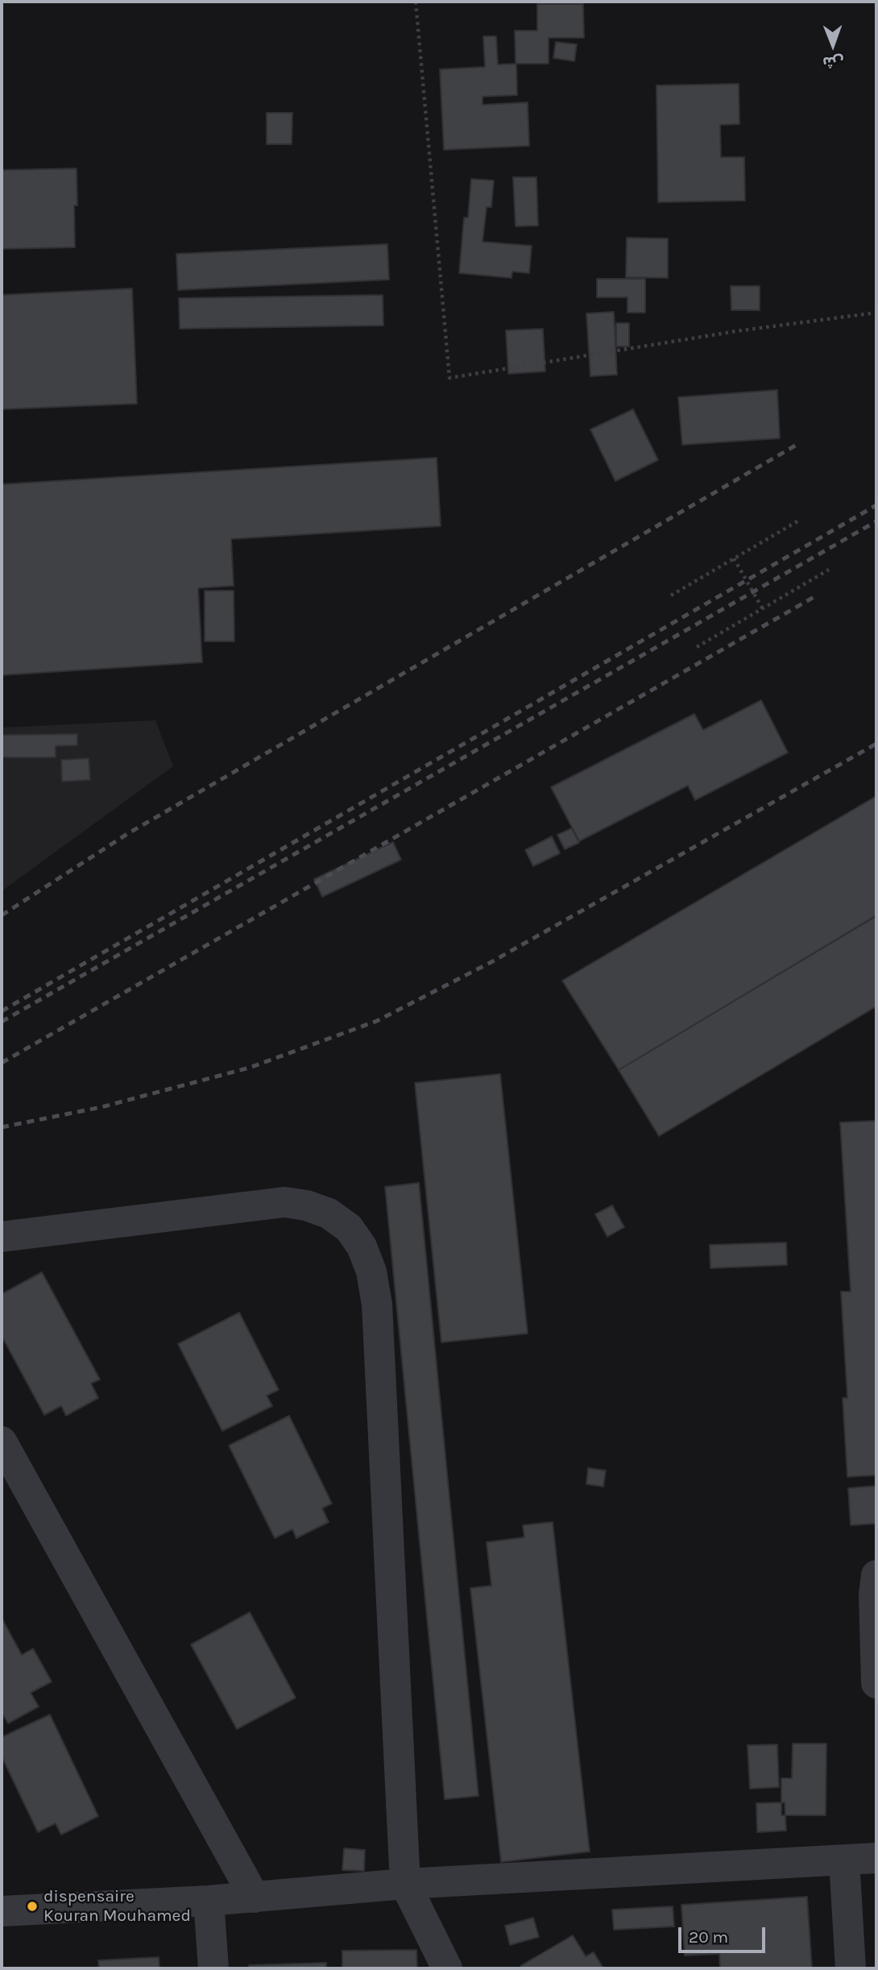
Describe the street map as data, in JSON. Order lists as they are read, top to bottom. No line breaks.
{"places":["dispensaire Kouran Mouhamed"],"scale_bar":"20 m","north":"bottom"}
